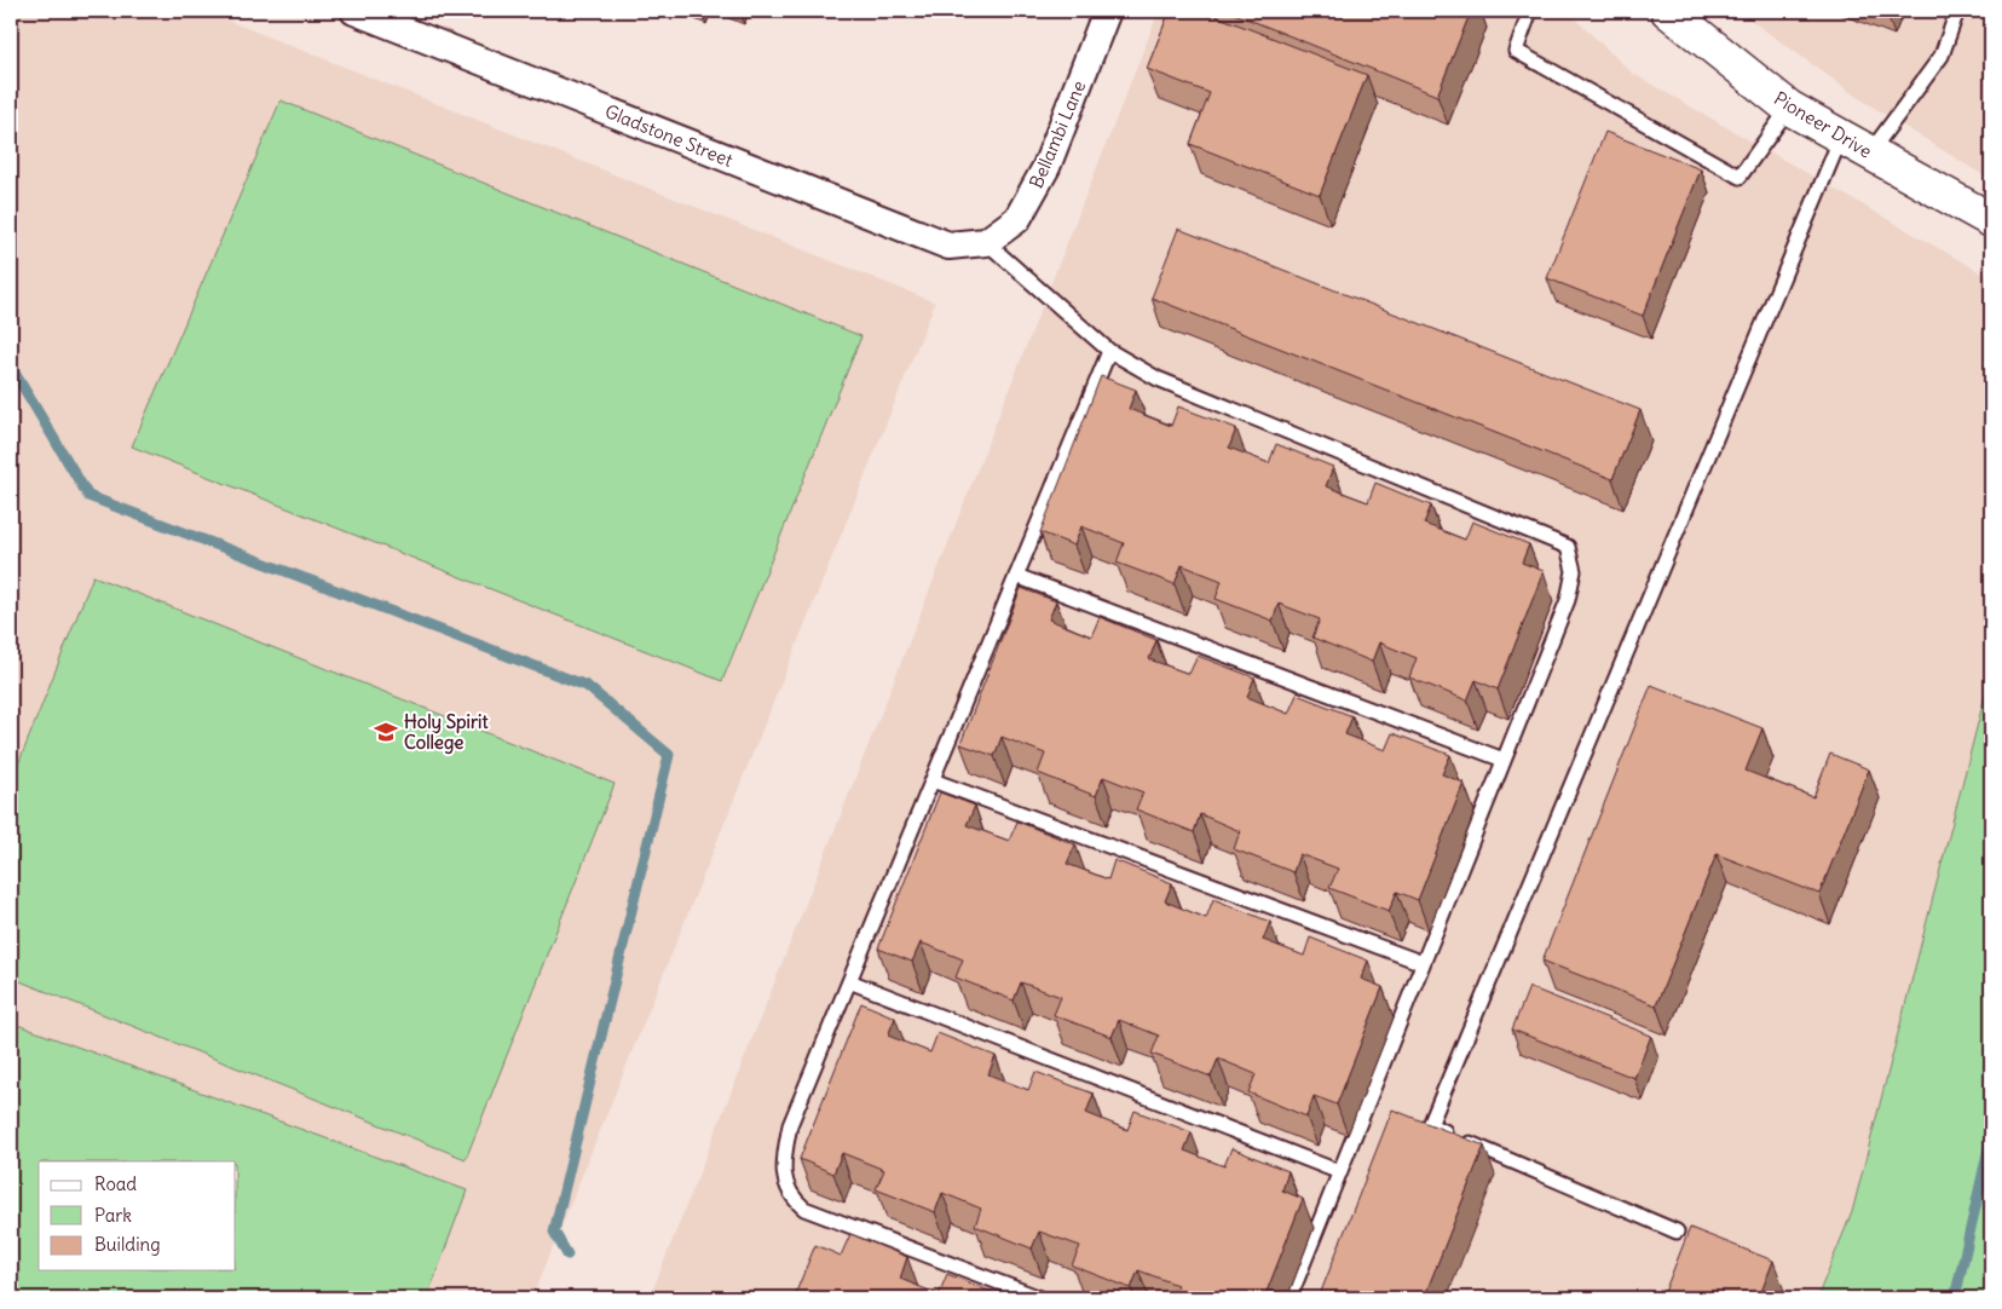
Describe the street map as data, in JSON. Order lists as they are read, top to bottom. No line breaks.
{"streets":{"main road":["Pioneer Drive"],"street":["Bellambi Lane","Gladstone Street"]},"crossings":[["Bellambi Lane","Gladstone Street"]],"places":{"school or university":["Holy Spirit College"]},"legend":["Road","Park","Building"]}
